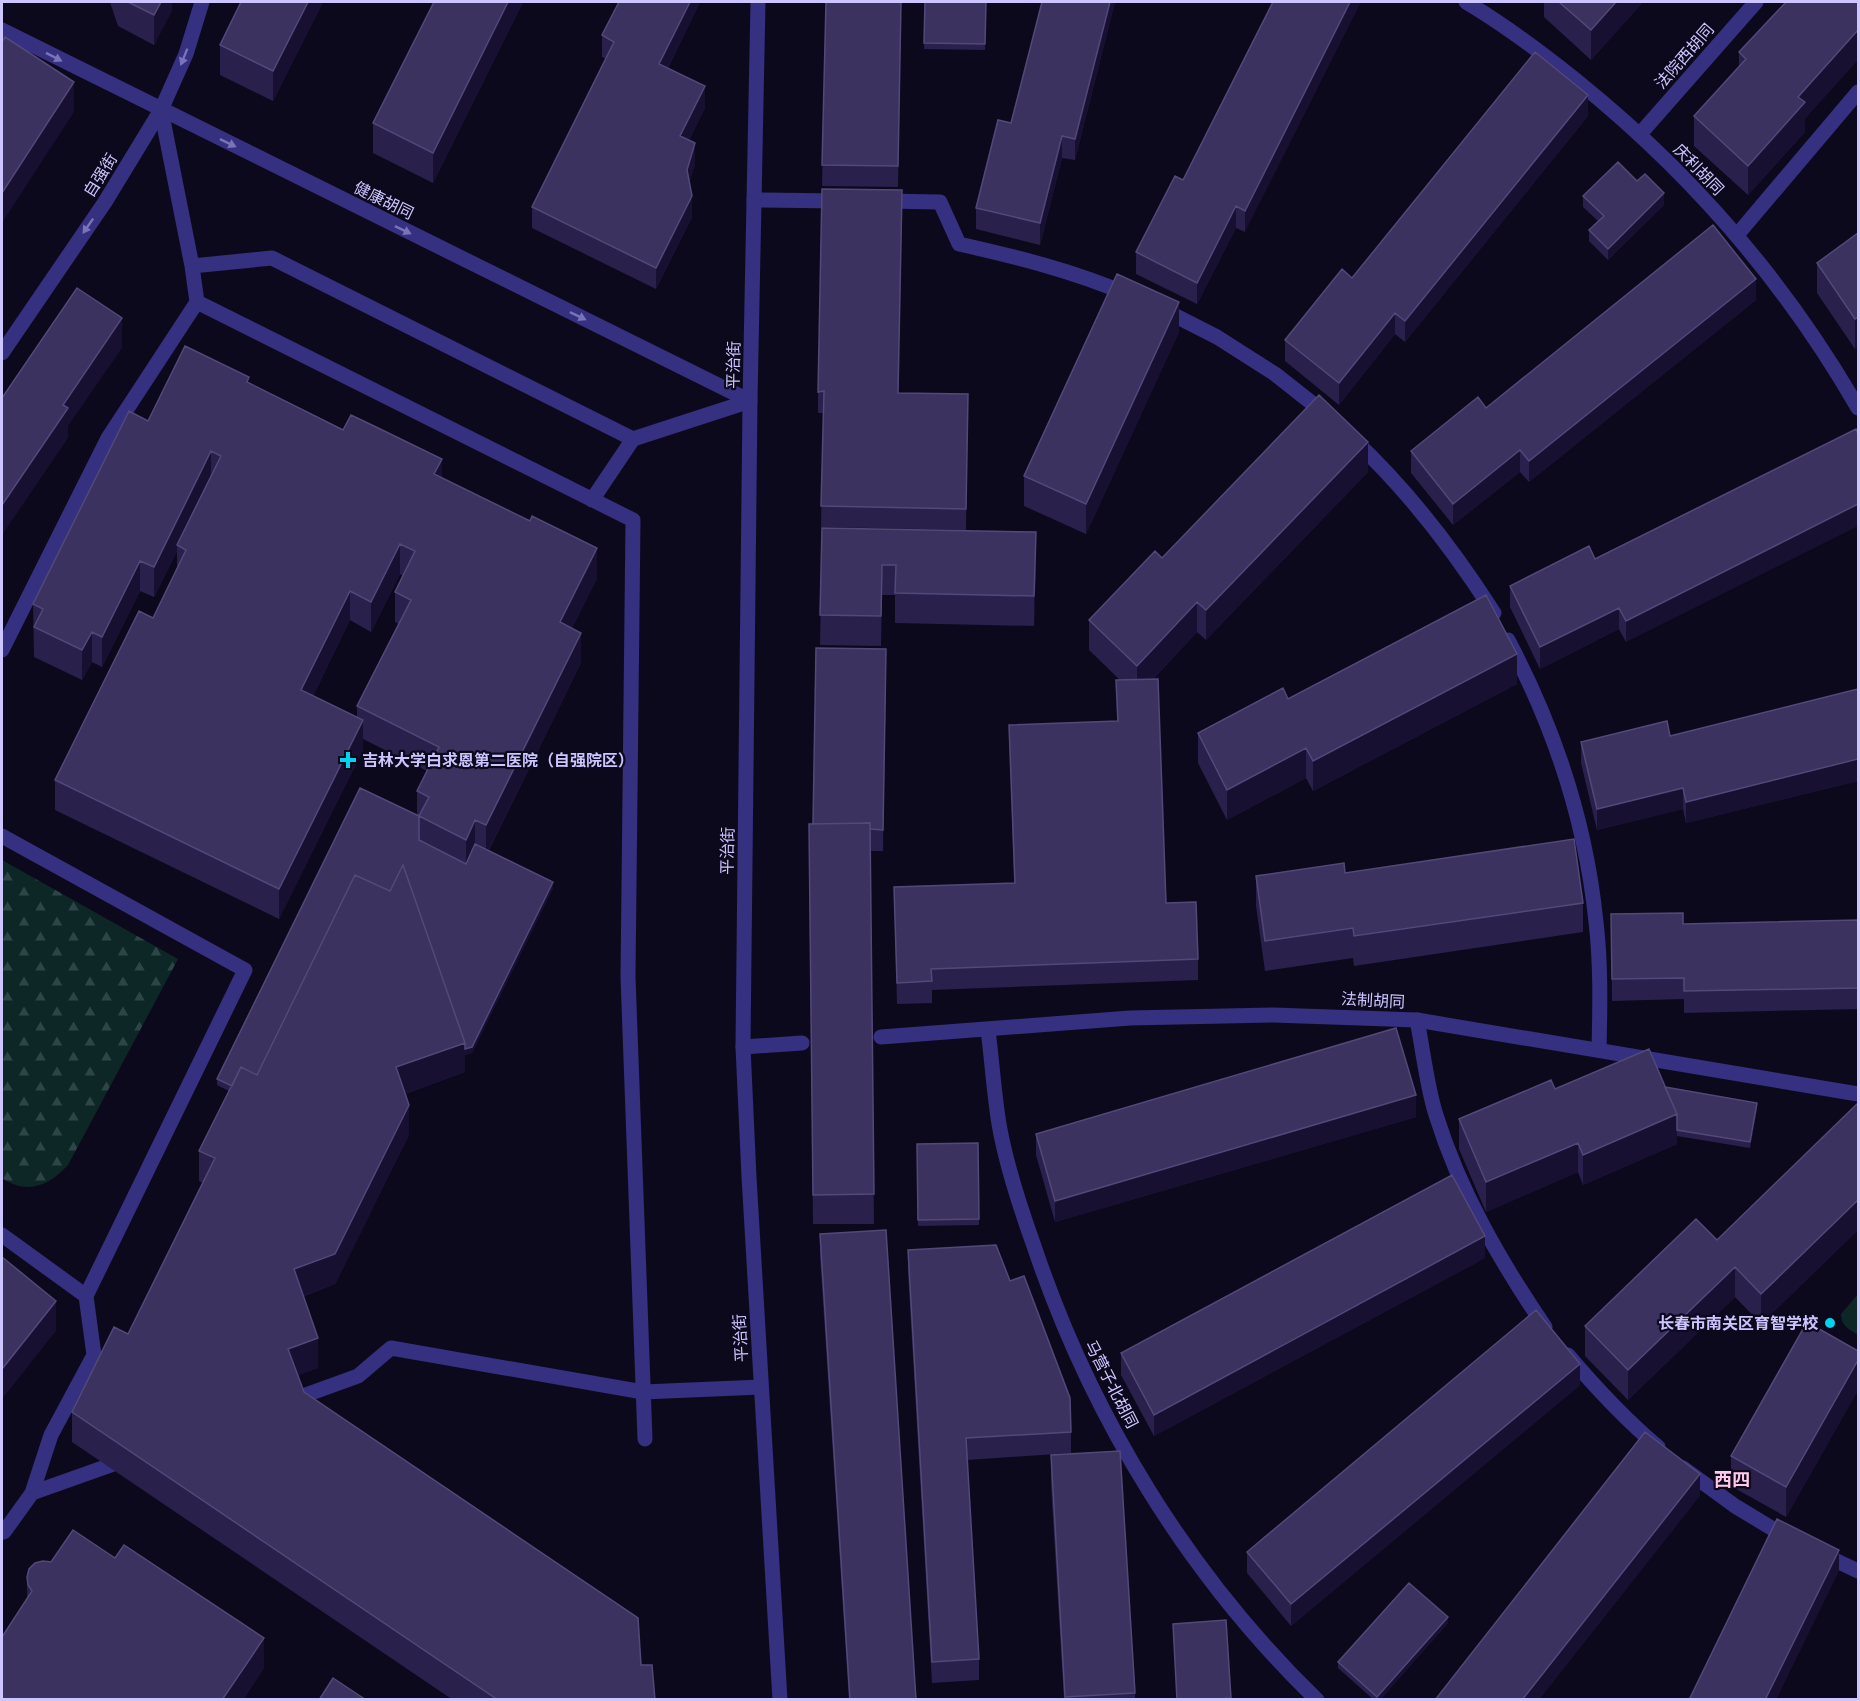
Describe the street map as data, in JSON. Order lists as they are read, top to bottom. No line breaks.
{"streets":{"street":["法院西胡同","庆利胡同","自强街","健康胡同","平治街","法制胡同","马营子北胡同"]},"crossings":[["法院西胡同","庆利胡同"],["自强街","健康胡同"],["健康胡同","平治街"],["法制胡同","马营子北胡同"]],"one_way":["自强街"],"districts":["西四"],"places":{"health":["吉林大学白求恩第二医院（自强院区）"],"other":["长春市南关区育智学校"]}}
